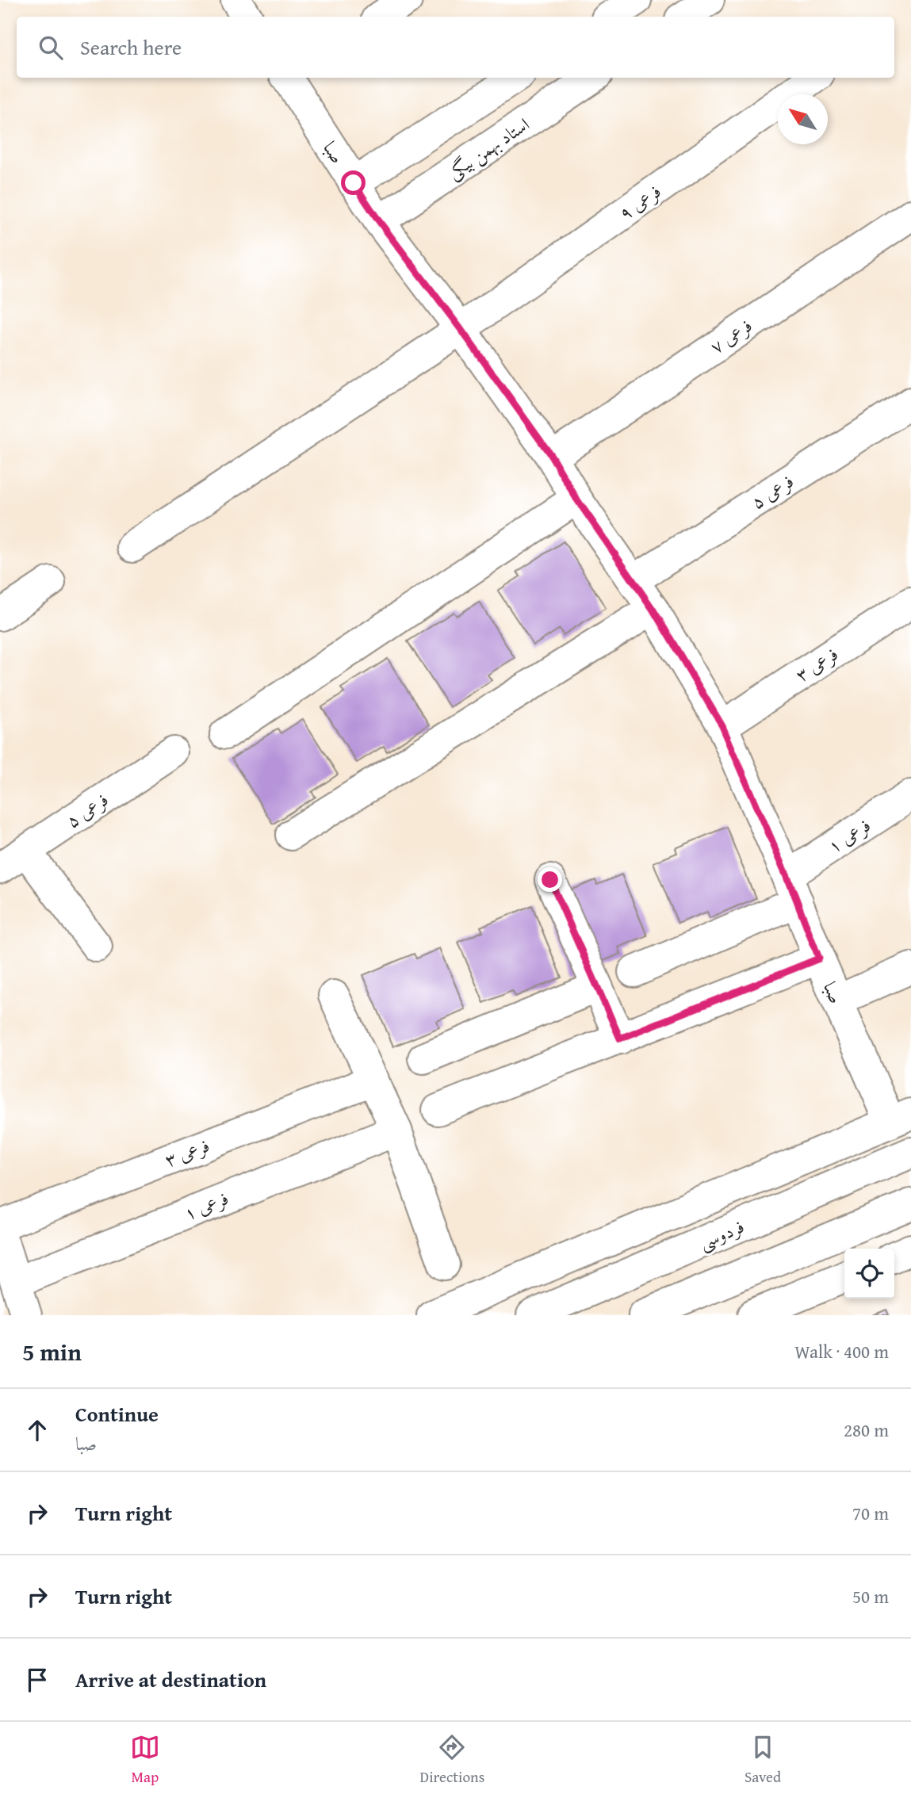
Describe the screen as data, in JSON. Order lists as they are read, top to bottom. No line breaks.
{"streets":{"street":["استاد بهمن بیگی","صبا","فرعی ۹","فرعی ۷","فرعی ۵","فرعی ۳","فرعی ۱","فردوسی"]},"crossings":[["استاد بهمن بیگی","صبا"],["صبا","فرعی ۹"],["صبا","فرعی ۷"],["صبا","فرعی ۵"],["صبا","فرعی ۳"],["صبا","فرعی ۱"]],"north":"top left","page":{"search":"Search here","heading":["5 min","Walk · 400 m"],"list":[["Continue","صبا","280 m"],["Turn right","70 m"],["Turn right","50 m"],"Arrive at destination"],"nav":["Map","Directions","Saved"]}}
